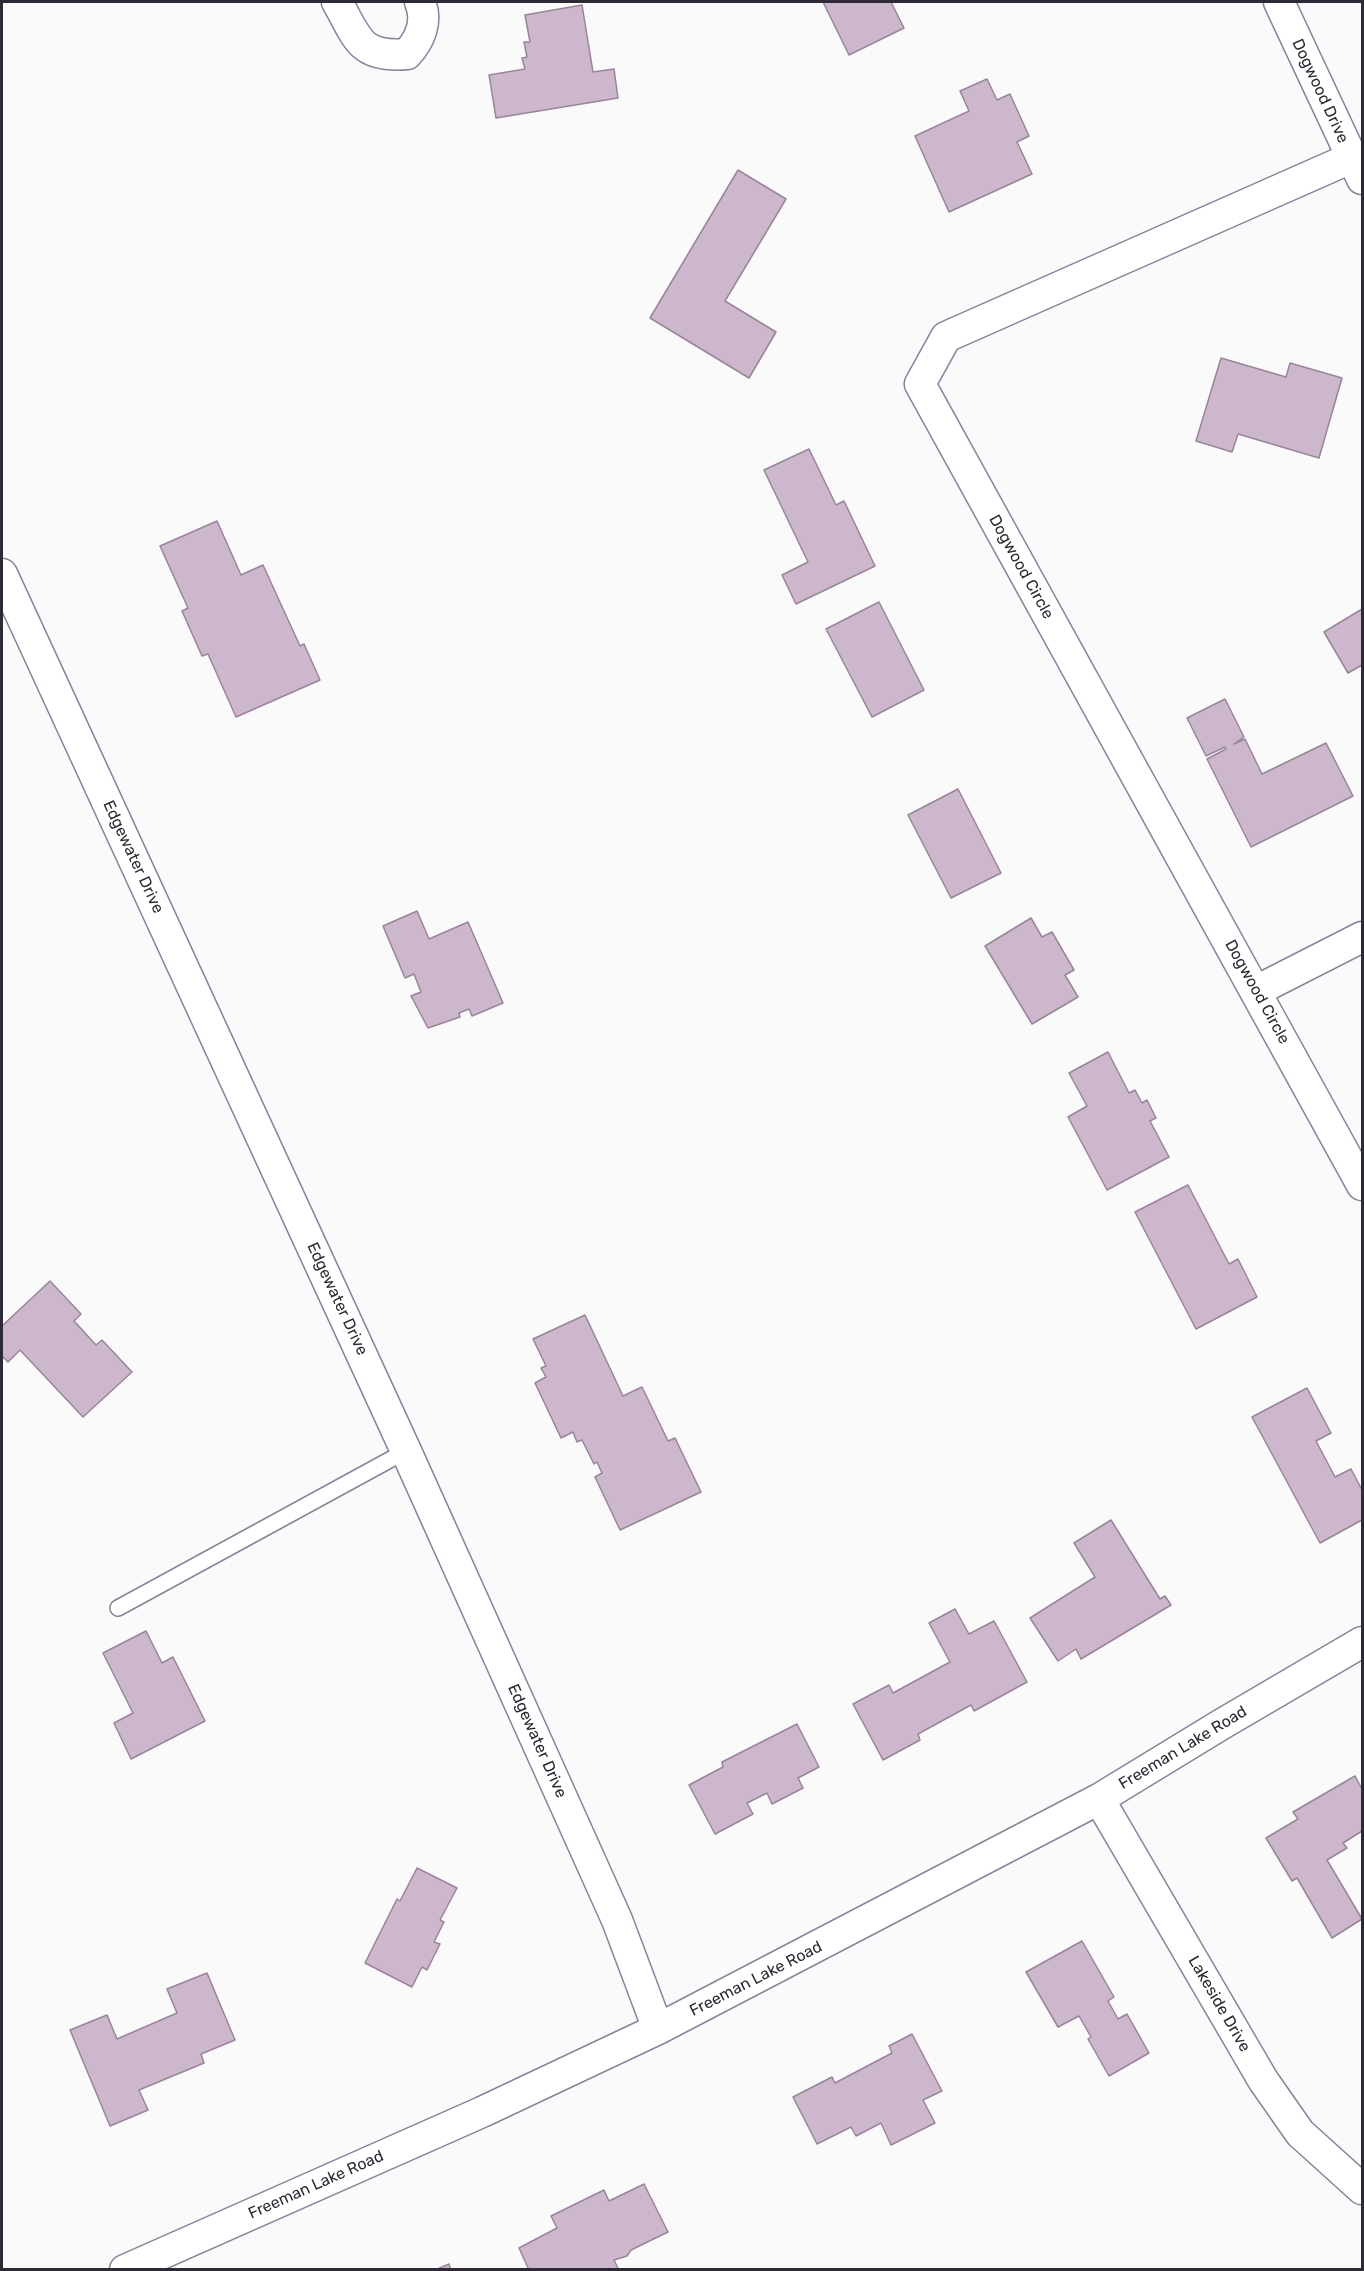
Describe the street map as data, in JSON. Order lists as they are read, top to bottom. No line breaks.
{"streets":{"street":["Dogwood Drive","Dogwood Circle","Edgewater Drive","Freeman Lake Road","Lakeside Drive"]},"crossings":[["Dogwood Drive","Dogwood Circle"],["Edgewater Drive","Freeman Lake Road"],["Freeman Lake Road","Lakeside Drive"]]}
